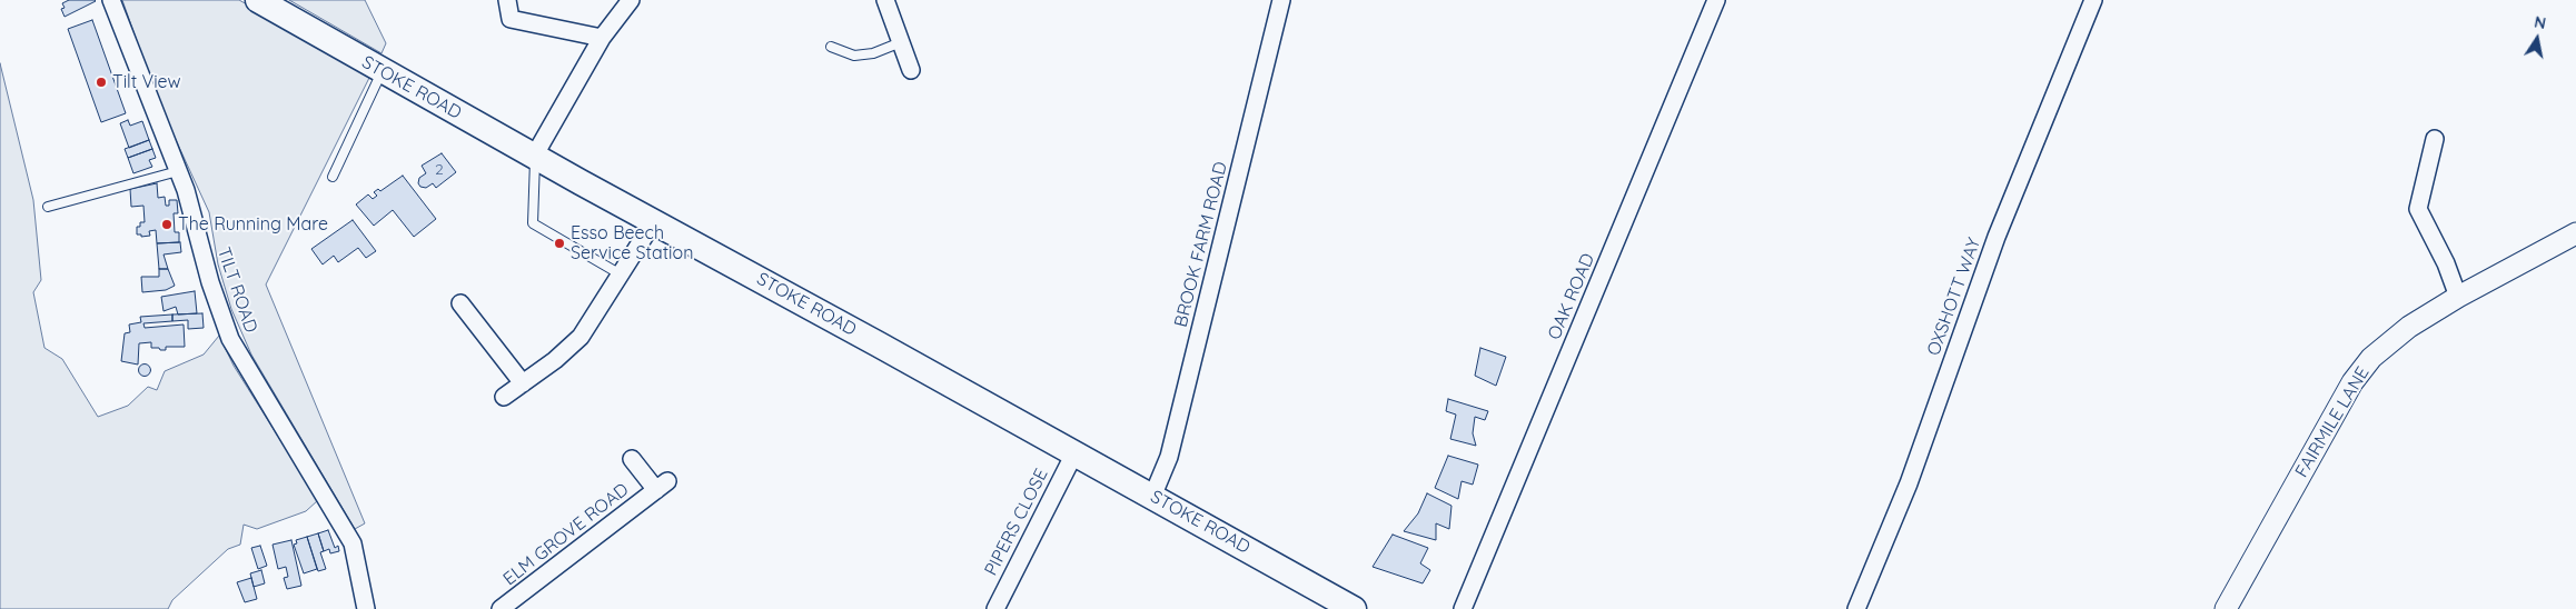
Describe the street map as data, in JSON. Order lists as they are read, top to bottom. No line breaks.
{"streets":{"main road":["STOKE ROAD"],"street":["BROOK FARM ROAD","TILT ROAD","OAK ROAD","OXSHOTT WAY","FAIRMILE LANE","PIPERS CLOSE","ELM GROVE ROAD"]},"crossings":[["STOKE ROAD","BROOK FARM ROAD"],["STOKE ROAD","PIPERS CLOSE"]],"places":["Tilt View","The Running Mare","Esso Beech Service Station"],"house_numbers":["2"],"north":"top"}
